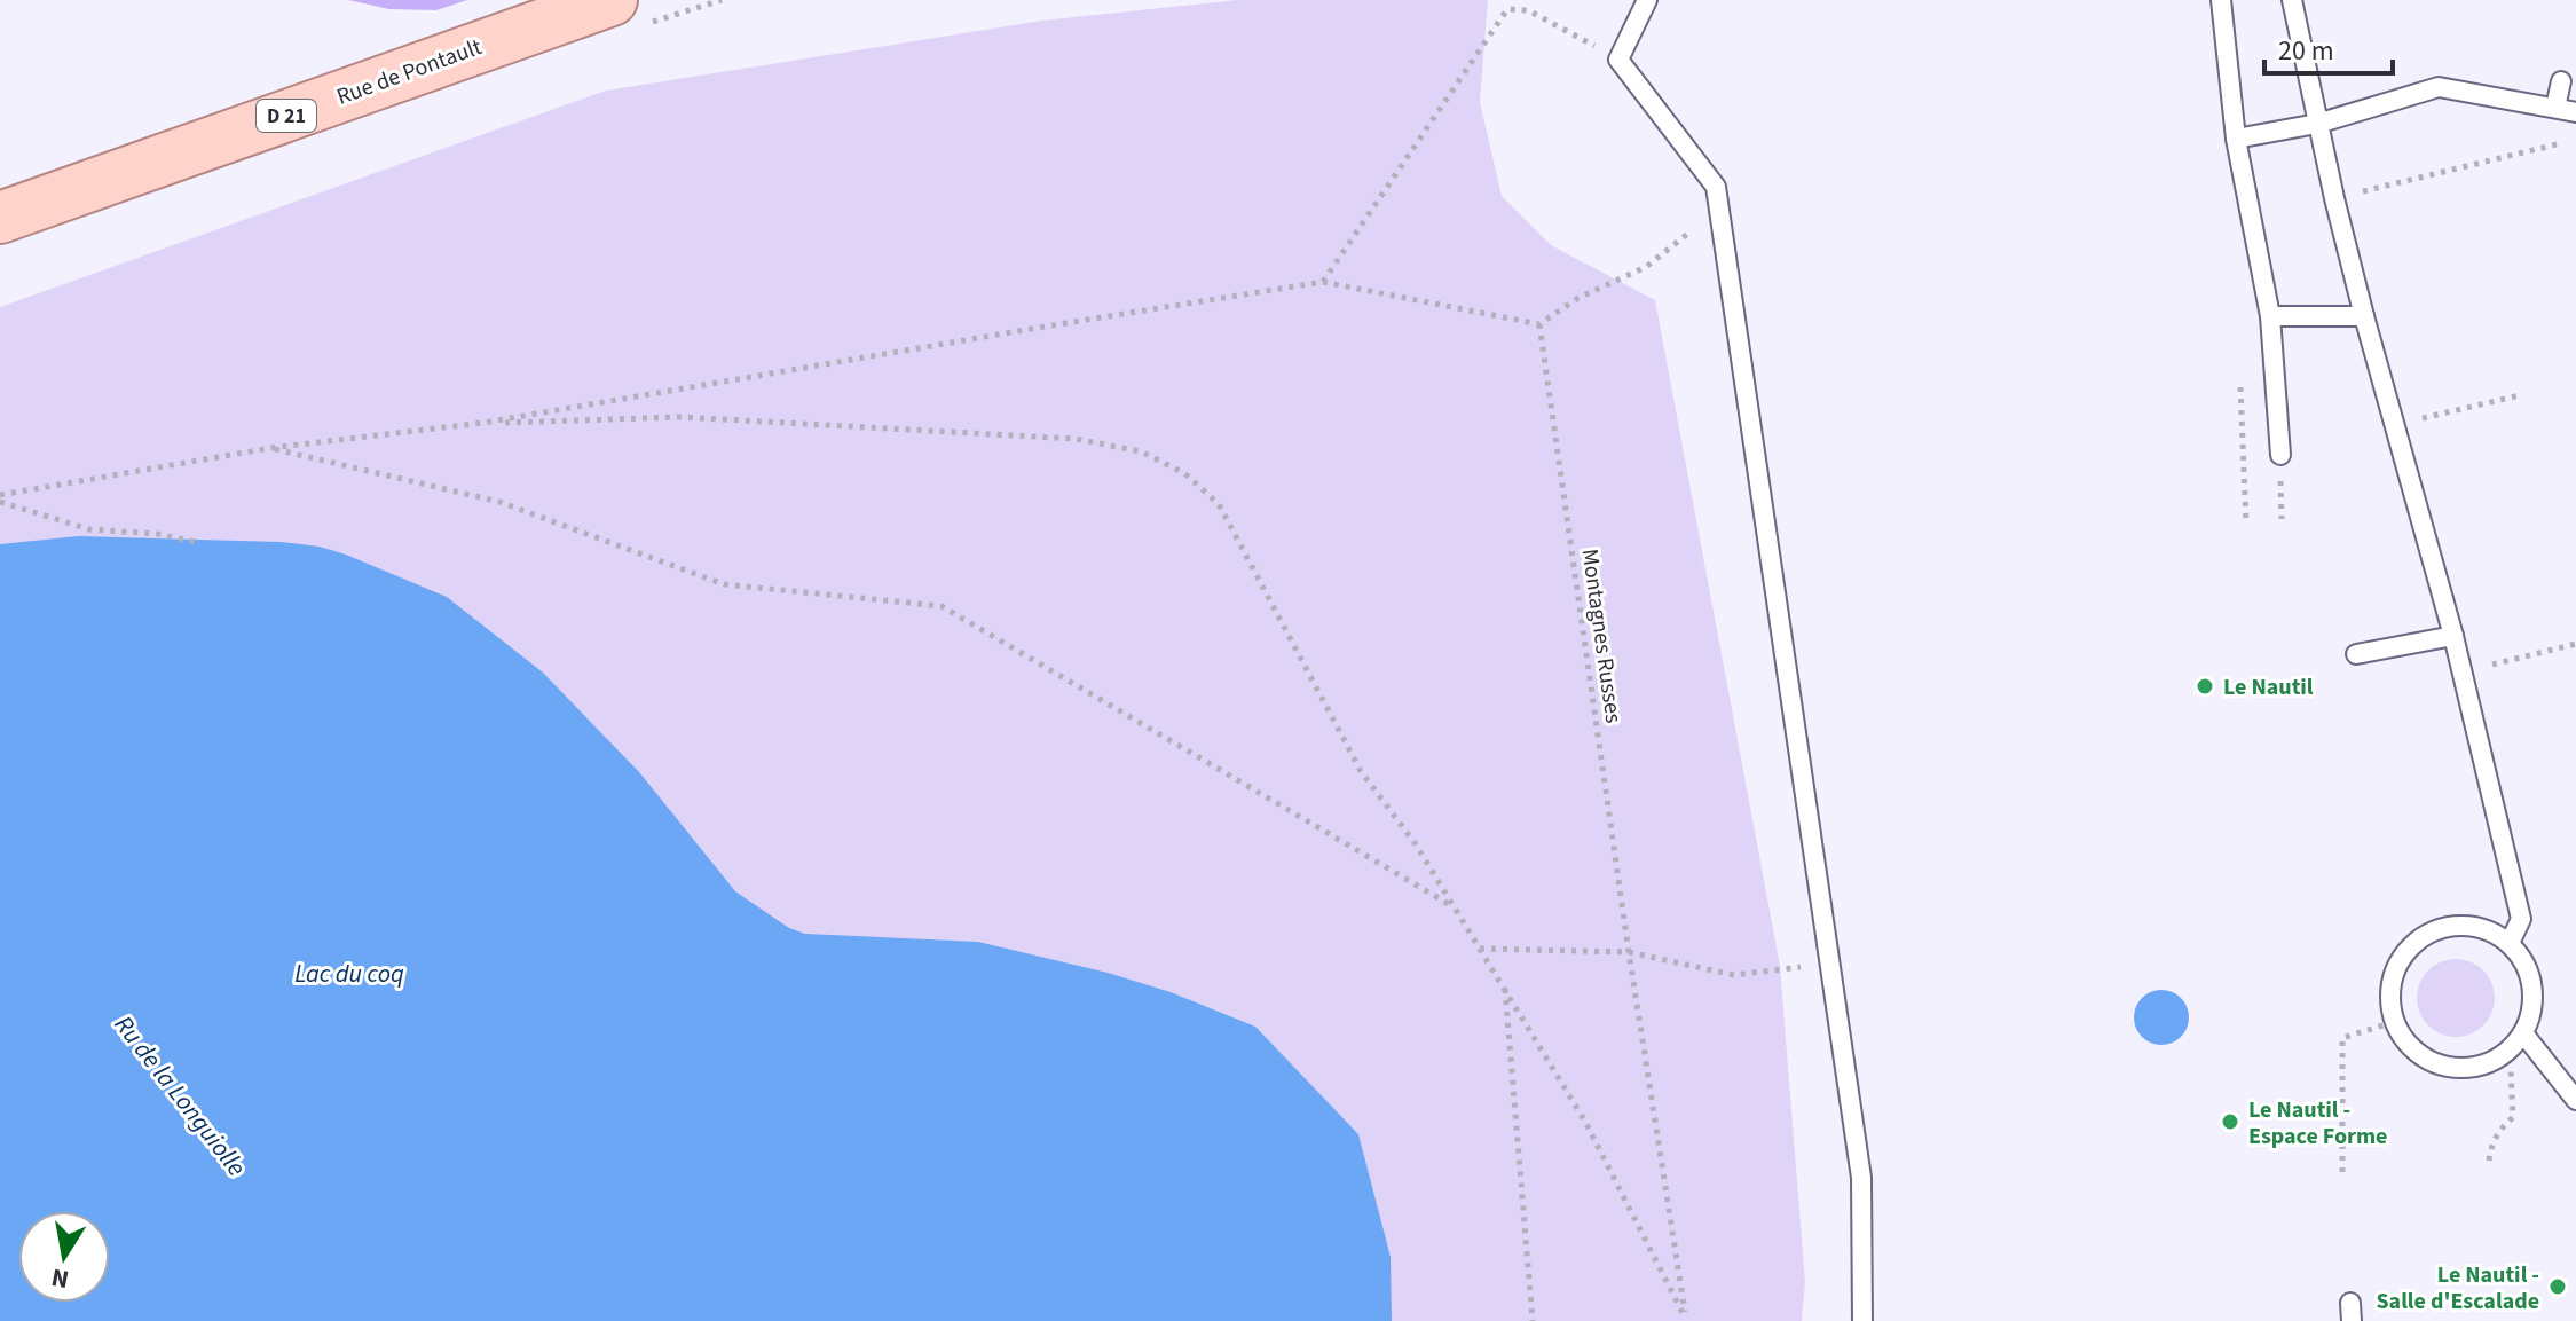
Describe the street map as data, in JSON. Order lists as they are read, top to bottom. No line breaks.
{"streets":{"main road":["Rue de Pontault","D 21"],"path":["Montagnes Russes"]},"water":["Lac du coq","Ru de la Longuiolle"],"places":["Le Nautil","Le Nautil - Espace Forme","Le Nautil - Salle d'Escalade"],"scale_bar":"20 m","north":"bottom"}
